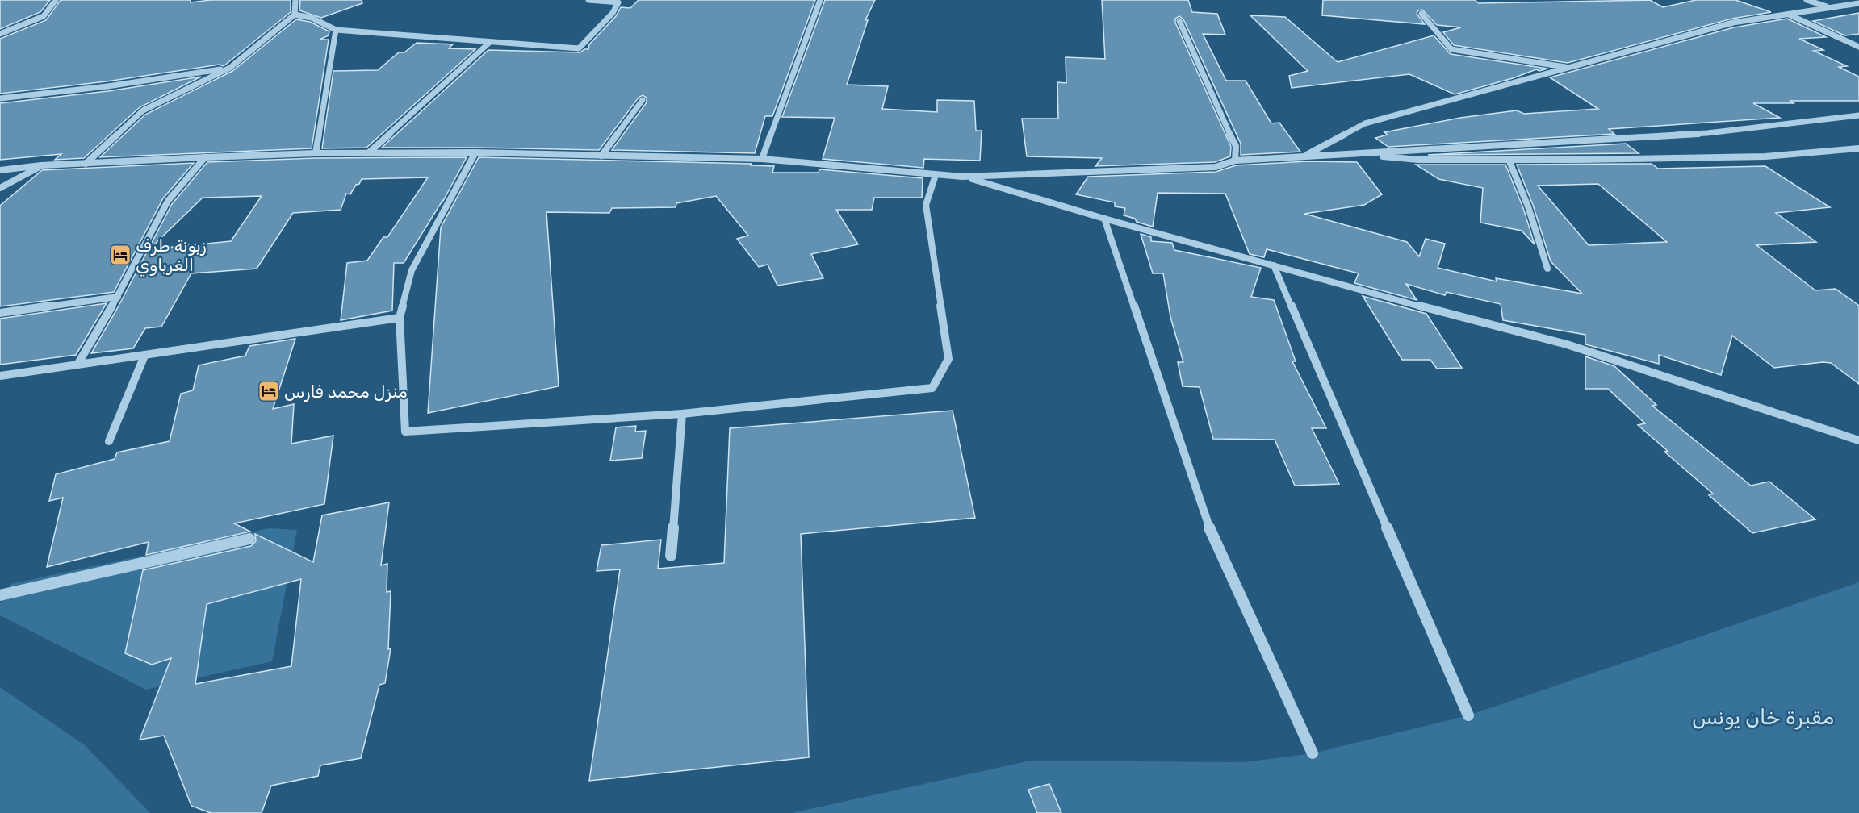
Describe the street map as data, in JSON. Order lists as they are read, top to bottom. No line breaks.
{"parks":["مقبرة خان يونس"],"places":{"hotel":["زبونة طرف الغرباوي","منزل محمد فارس"]}}
